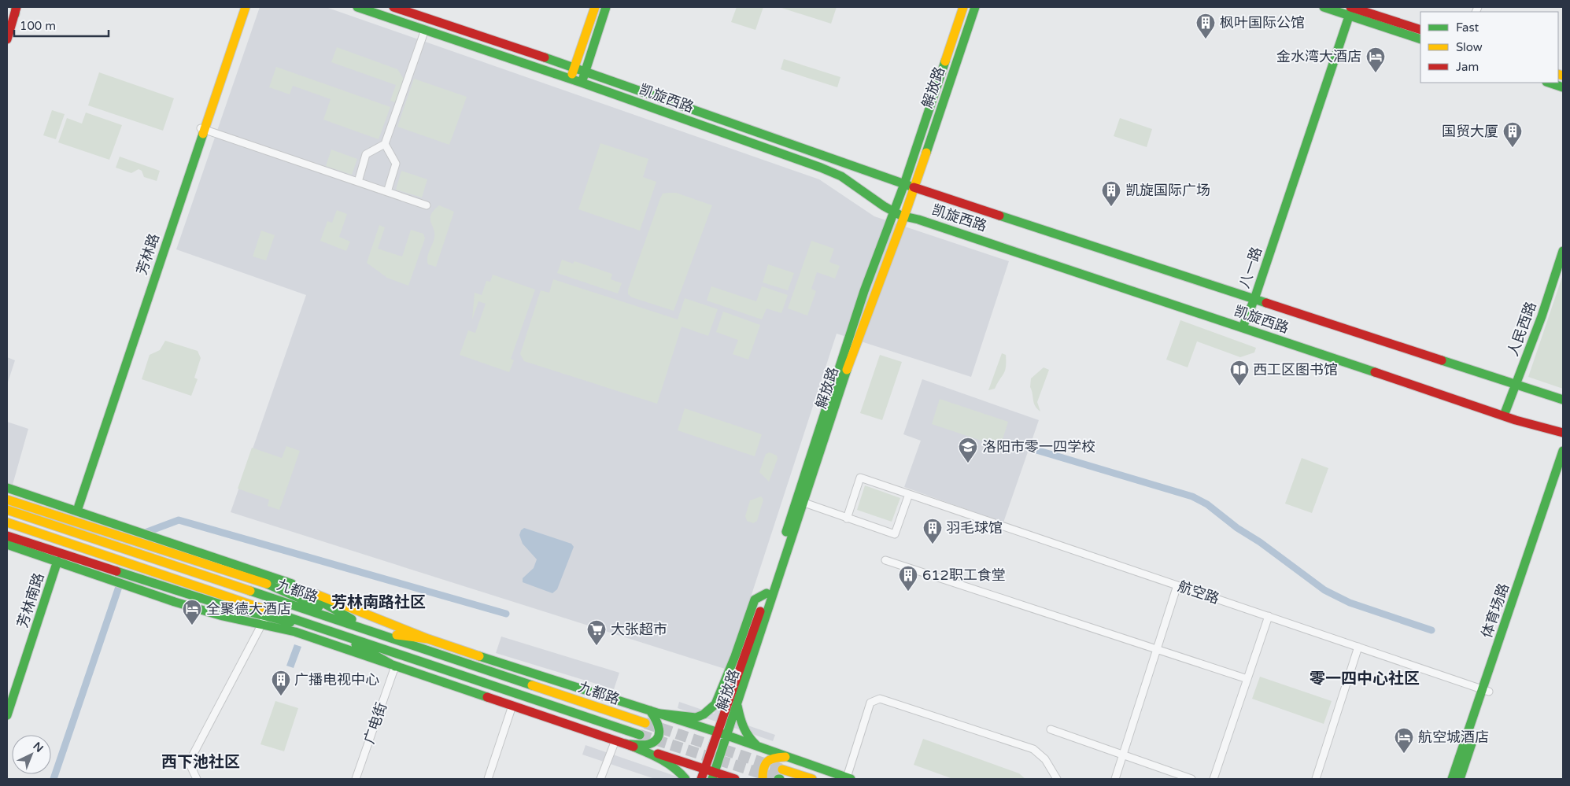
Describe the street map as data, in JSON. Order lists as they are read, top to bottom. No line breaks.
{"streets":{"main road":["解放路","凯旋西路","芳林路","八一路","人民西路","九都路","芳林南路","体育场路"],"street":["航空路","广电街"]},"crossings":[["解放路","凯旋西路"],["凯旋西路","八一路"],["凯旋西路","人民西路"],["芳林路","九都路"],["航空路","体育场路"]],"districts":["芳林南路社区","零一四中心社区","西下池社区"],"places":{"building":["枫叶国际公馆","国贸大厦","凯旋国际广场","羽毛球馆","612职工食堂","广播电视中心"],"hotel":["金水湾大酒店","全聚德大酒店","航空城酒店"],"library":["西工区图书馆"],"school or university":["洛阳市零一四学校"],"supermarket":["大张超市"]},"legend":["Fast","Slow","Jam"],"scale_bar":"100 m","north":"top right"}
